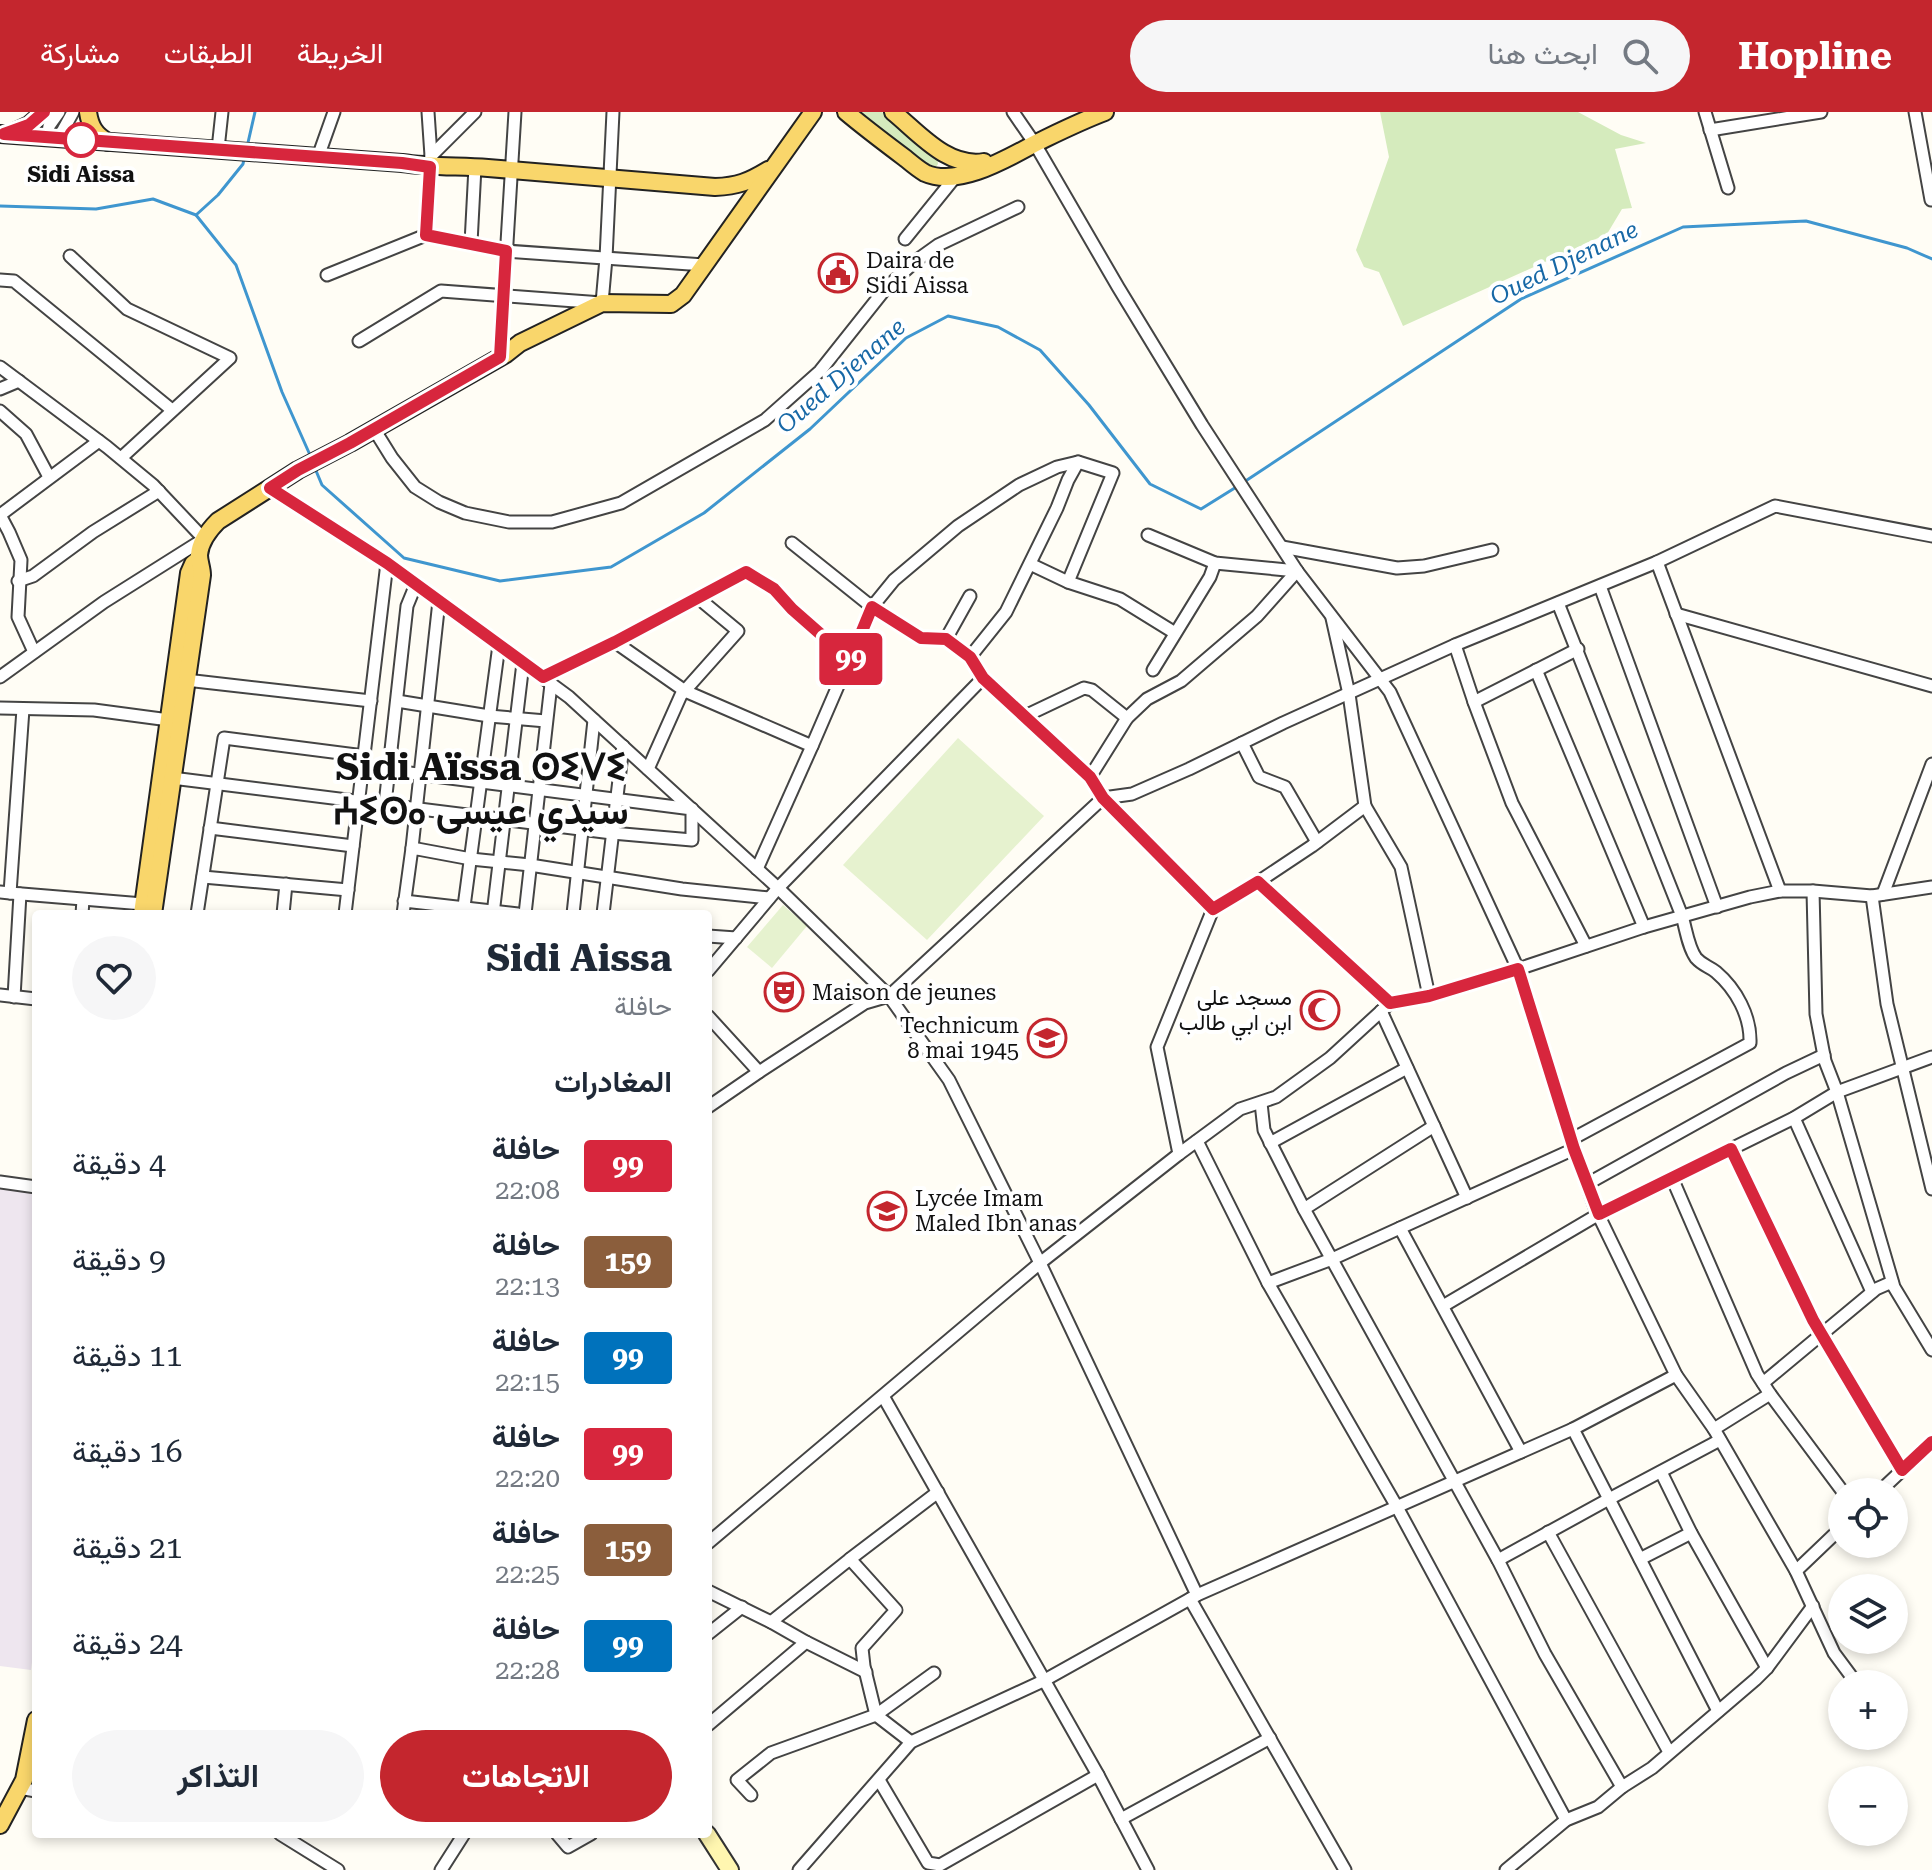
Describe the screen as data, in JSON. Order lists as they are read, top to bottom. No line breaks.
{"districts":["Sidi Aïssa ⵙⵉⴸⵉ ⵄⵉⵙⴰ سيدي عيسى"],"water":["Oued Djenane"],"places":{"other":["Sidi Aissa"],"public building":["Daira de Sidi Aissa"],"theatre":["Maison de jeunes"],"mosque":["مسجد علي ابن ابي طالب"],"school or university":["Technicum 8 mai 1945","Lycée Imam Maled Ibn anas"]},"lines":["bus line 99"],"page":{"header":"Hopline","search":"ابحث هنا","nav":["الخريطة","الطبقات","مشاركة"],"on_map":"99","heading":[["Sidi Aissa","حافلة"],"المغادرات"],"list":[{"mark":"99","name":"حافلة","note":"22:08","value":"4 دقيقة"},{"mark":"159","name":"حافلة","note":"22:13","value":"9 دقيقة"},{"mark":"99","name":"حافلة","note":"22:15","value":"11 دقيقة"},{"mark":"99","name":"حافلة","note":"22:20","value":"16 دقيقة"},{"mark":"159","name":"حافلة","note":"22:25","value":"21 دقيقة"},{"mark":"99","name":"حافلة","note":"22:28","value":"24 دقيقة"}],"map_buttons":["+","−"],"buttons":["الاتجاهات","التذاكر"]}}
